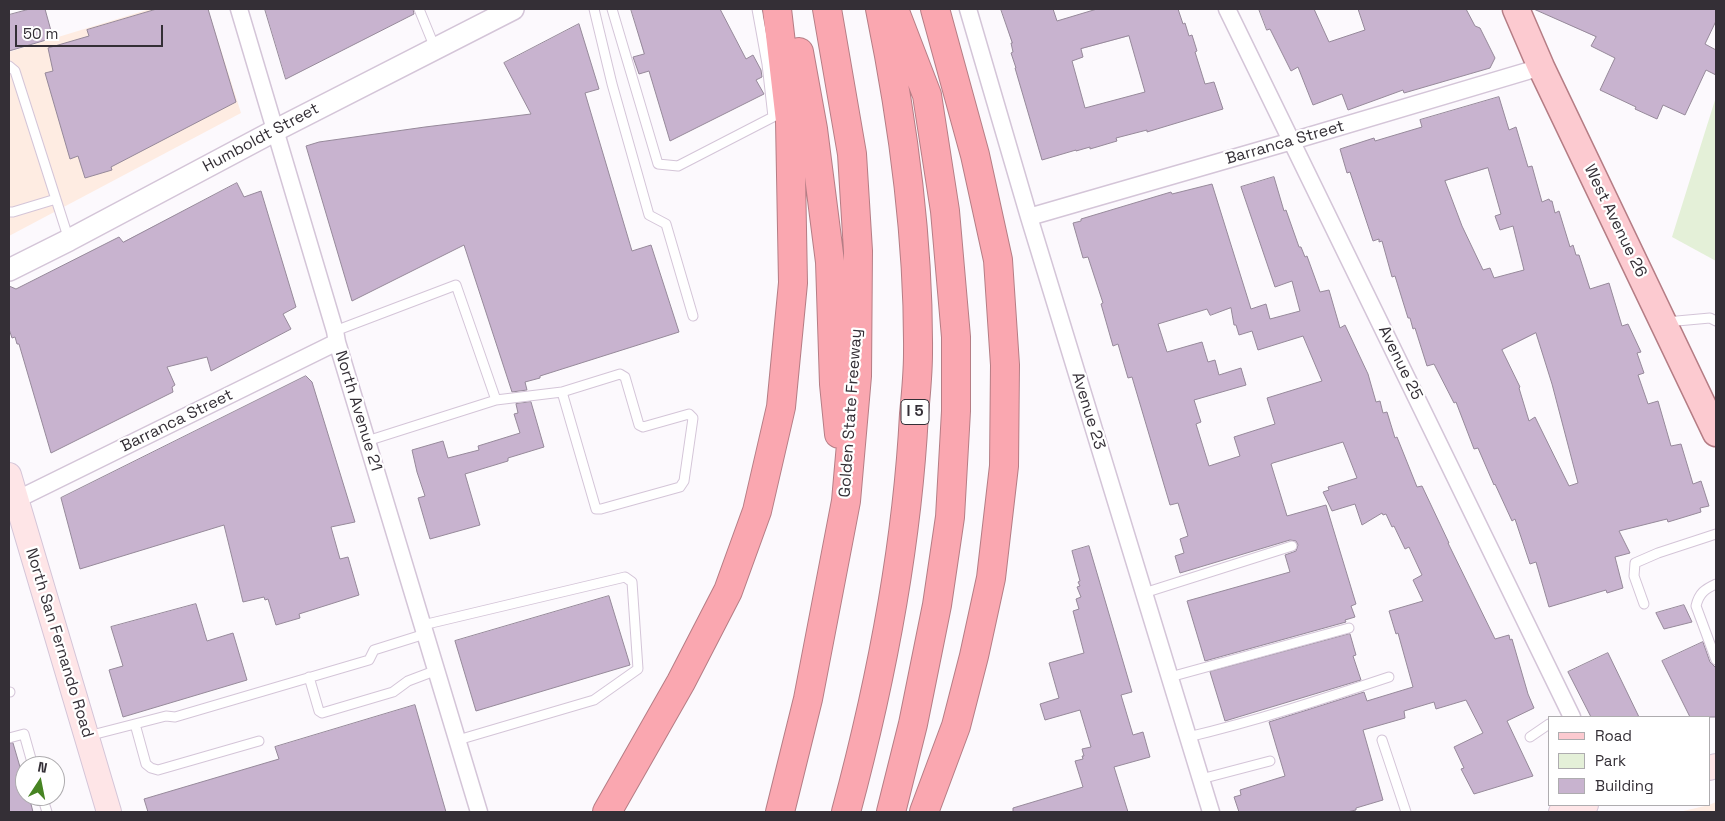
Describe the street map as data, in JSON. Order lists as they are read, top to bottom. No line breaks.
{"streets":{"highway":["I 5","Golden State Freeway"],"main road":["West Avenue 26","North San Fernando Road"],"street":["Humboldt Street","Barranca Street","Avenue 25","North Avenue 21","Avenue 23"]},"crossings":[["Humboldt Street","North Avenue 21"],["Barranca Street","West Avenue 26"],["Barranca Street","Avenue 25"],["Barranca Street","North Avenue 21"],["Barranca Street","Avenue 23"],["Barranca Street","North San Fernando Road"]],"legend":["Road","Park","Building"],"scale_bar":"50 m","north":"top"}
